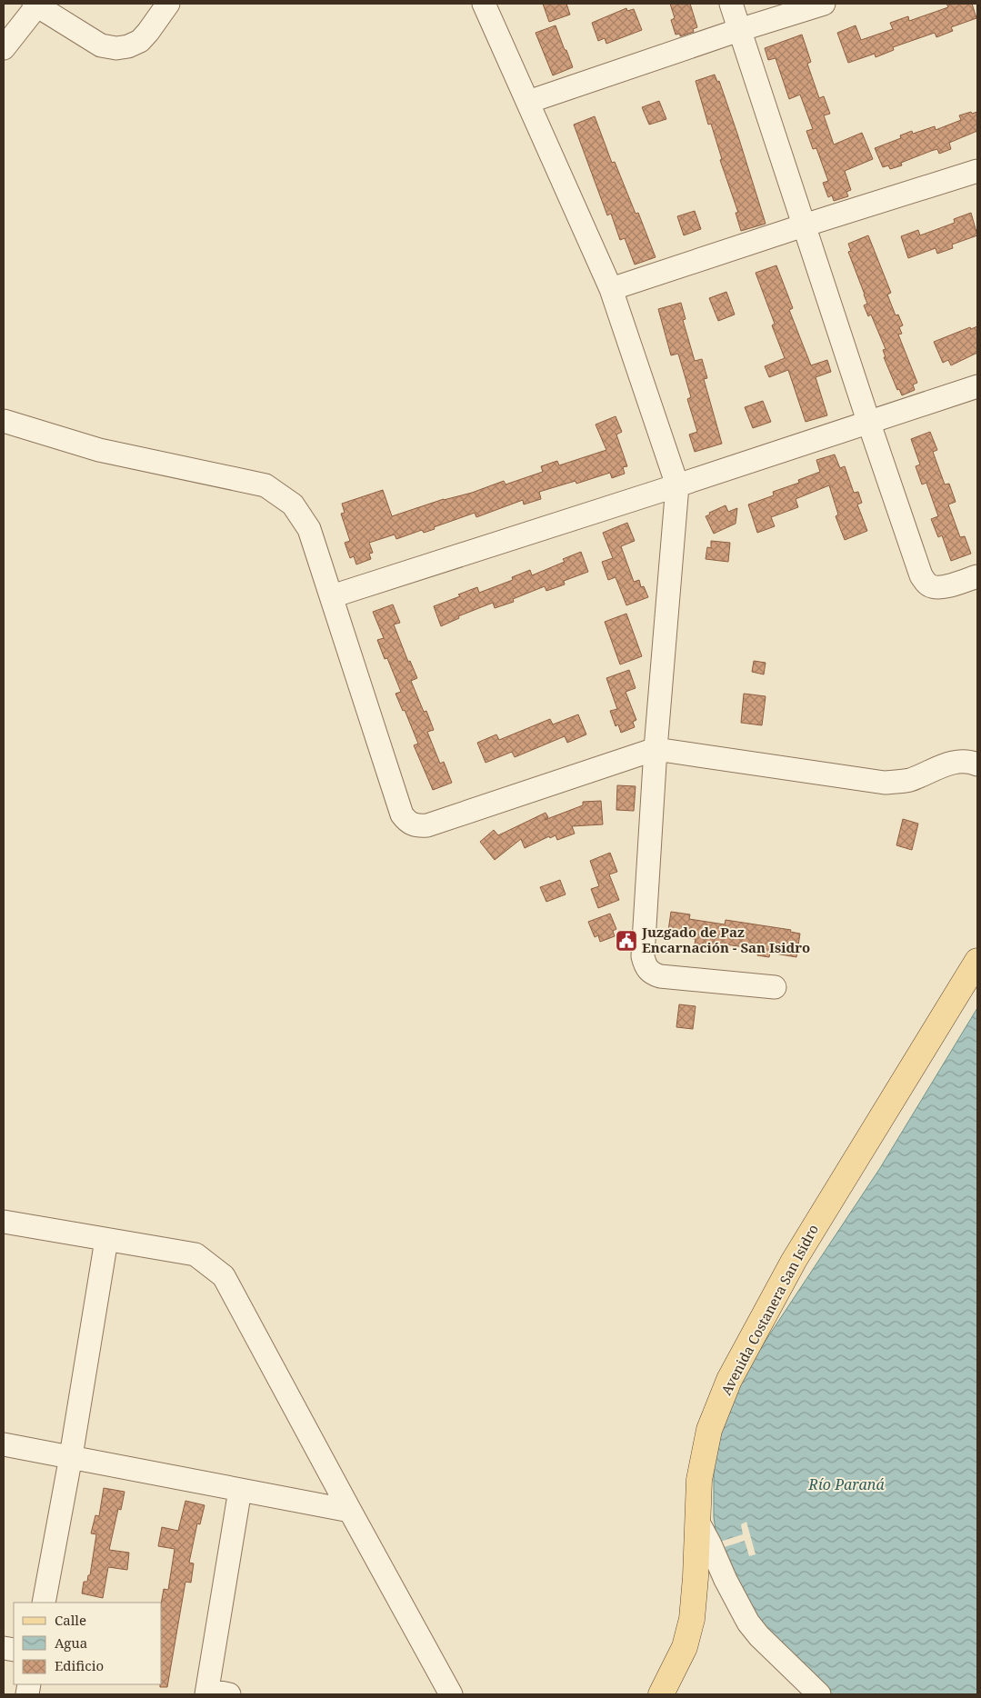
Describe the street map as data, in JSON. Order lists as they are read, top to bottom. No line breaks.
{"streets":{"main road":["Avenida Costanera San Isidro"]},"water":["Río Paraná"],"places":{"public building":["Juzgado de Paz Encarnación - San Isidro"]},"legend":["Calle","Agua","Edificio"]}
